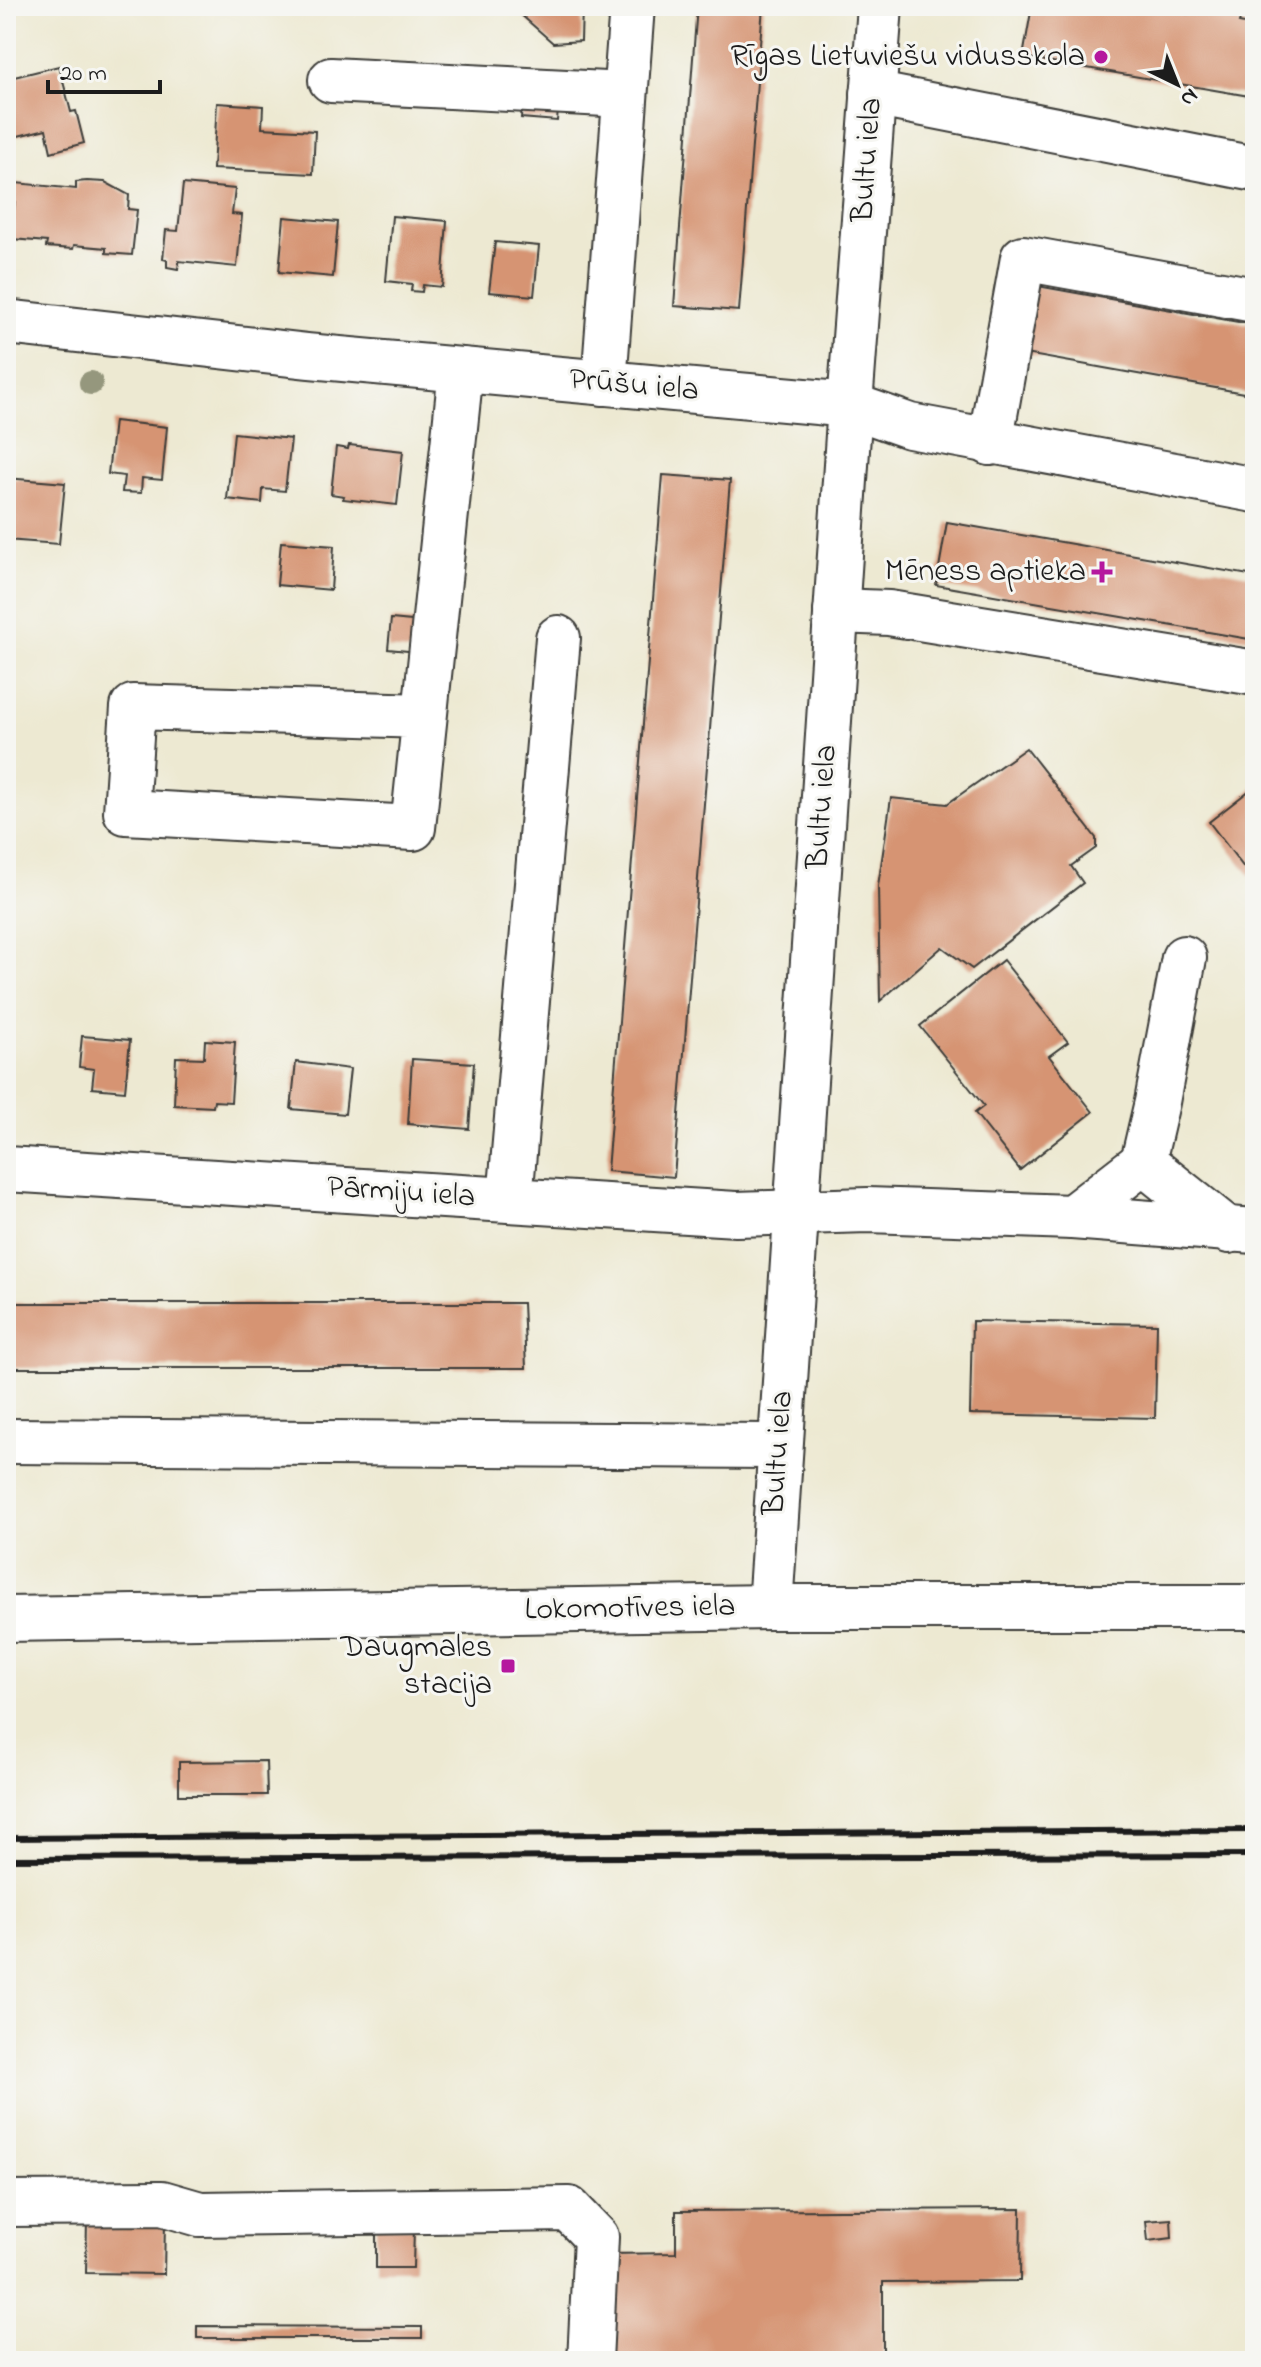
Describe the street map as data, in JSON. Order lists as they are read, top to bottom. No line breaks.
{"streets":{"street":["Bultu iela","Prūšu iela","Pārmiju iela","Lokomotīves iela"]},"crossings":[["Bultu iela","Prūšu iela"],["Bultu iela","Pārmiju iela"],["Bultu iela","Lokomotīves iela"]],"places":{"other":["Rīgas Lietuviešu vidusskola"],"health":["Mēness aptieka"],"transit":["Daugmales stacija"]},"scale_bar":"20 m","north":"bottom right"}
